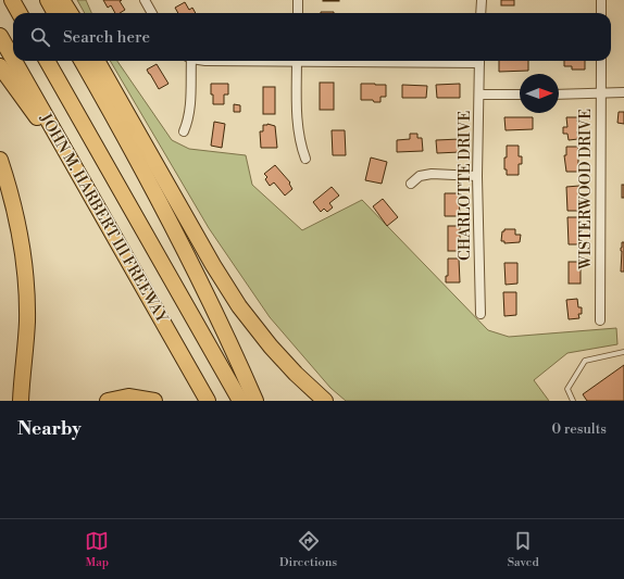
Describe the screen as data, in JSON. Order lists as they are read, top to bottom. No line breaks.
{"streets":{"highway":["JOHN M. HARBERT III FREEWAY"],"street":["CHARLOTTE DRIVE","WISTERWOOD DRIVE"]},"north":"right","page":{"search":"Search here","heading":["Nearby","0 results"],"nav":["Map","Directions","Saved"]}}
